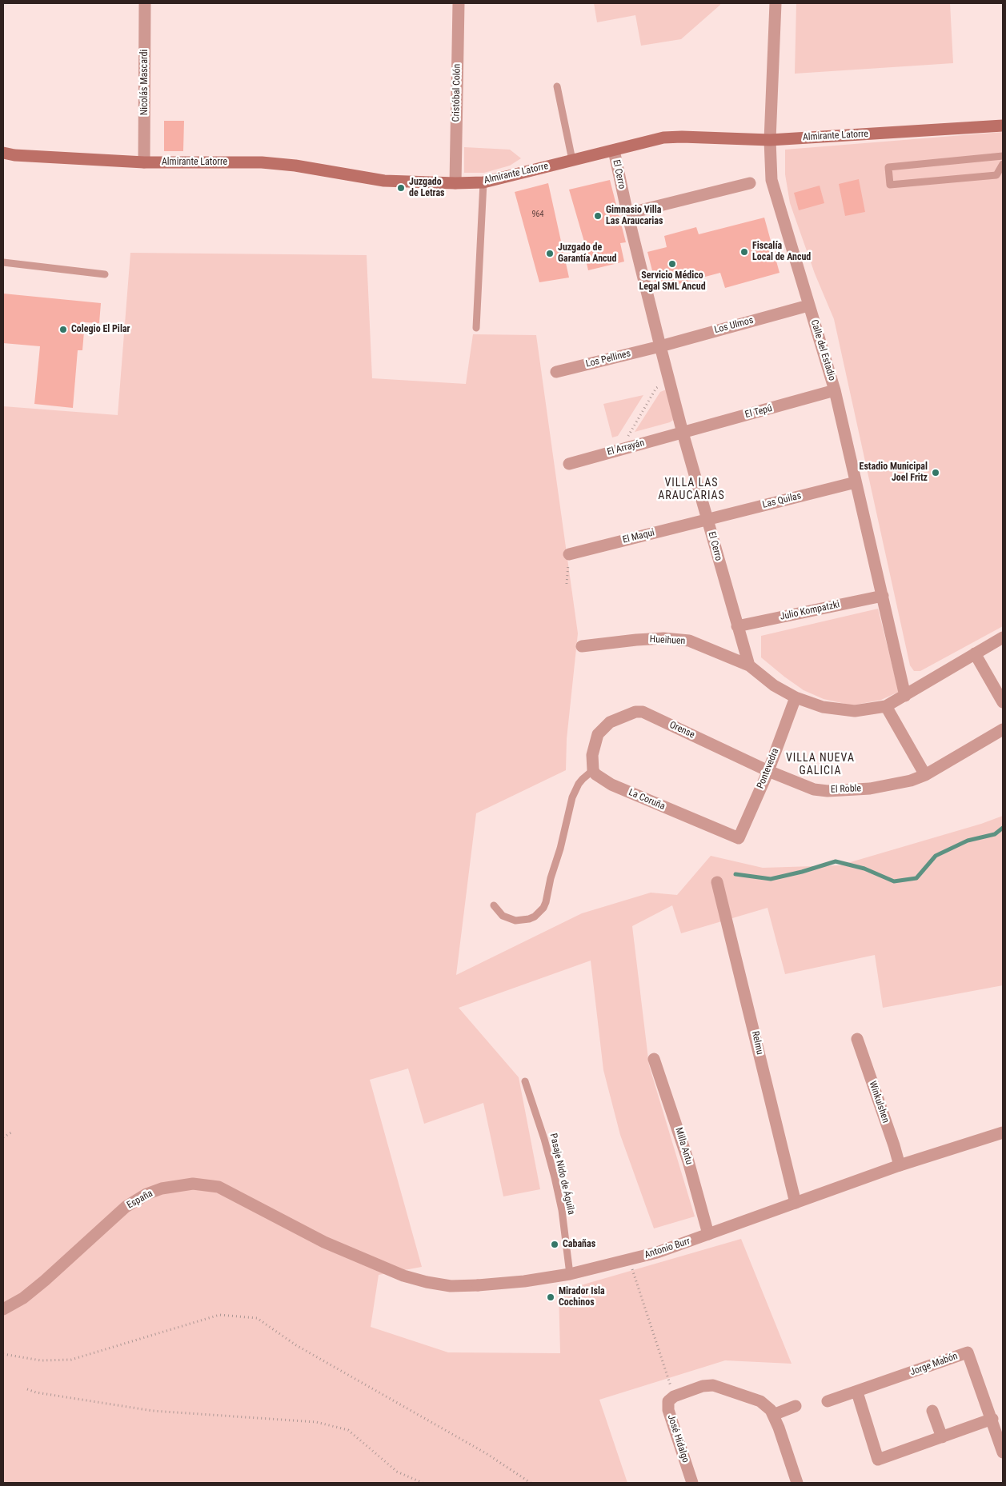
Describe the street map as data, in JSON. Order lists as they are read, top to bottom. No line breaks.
{"streets":{"main road":["Almirante Latorre"],"street":["Nicolás Mascardi","Cristóbal Colón","El Cerro","Los Ulmos","Calle del Estadio","Los Pellines","El Tepú","El Arrayán","Las Quilas","El Maqui","Julio Kompatzki","Hueihuen","Orense","Pontevedra","El Roble","La Coruña","Relmu","Winkulshen","Milla Antu","España","Antonio Burr","Jorge Mabón","José Hidalgo"],"lane":["Pasaje Nido de Águila"]},"crossings":[["Nicolás Mascardi","Almirante Latorre"],["Cristóbal Colón","Almirante Latorre"],["Almirante Latorre","El Cerro"],["Almirante Latorre","Calle del Estadio"],["El Cerro","Los Ulmos"],["El Cerro","Los Pellines"],["El Cerro","El Tepú"],["El Cerro","El Arrayán"],["El Cerro","Las Quilas"],["El Cerro","El Maqui"],["El Cerro","Julio Kompatzki"],["El Cerro","Hueihuen"],["Los Ulmos","Calle del Estadio"],["Los Ulmos","Los Pellines"],["Calle del Estadio","El Tepú"],["Calle del Estadio","Las Quilas"],["Calle del Estadio","Julio Kompatzki"],["El Tepú","El Arrayán"],["Las Quilas","El Maqui"],["Orense","Pontevedra"],["Orense","El Roble"],["Orense","La Coruña"],["Pontevedra","El Roble"],["Pontevedra","La Coruña"],["Relmu","Antonio Burr"],["Winkulshen","Antonio Burr"],["Milla Antu","Antonio Burr"],["Pasaje Nido de Águila","Antonio Burr"],["España","Antonio Burr"]],"districts":["VILLA LAS ARAUCARIAS","VILLA NUEVA GALICIA"],"places":["Juzgado de Letras","Gimnasio Villa Las Araucarias","Fiscalía Local de Ancud","Juzgado de Garantía Ancud","Servicio Médico Legal SML Ancud","Colegio El Pilar","Estadio Municipal Joel Fritz","Cabañas","Mirador Isla Cochinos"],"house_numbers":["964"]}
